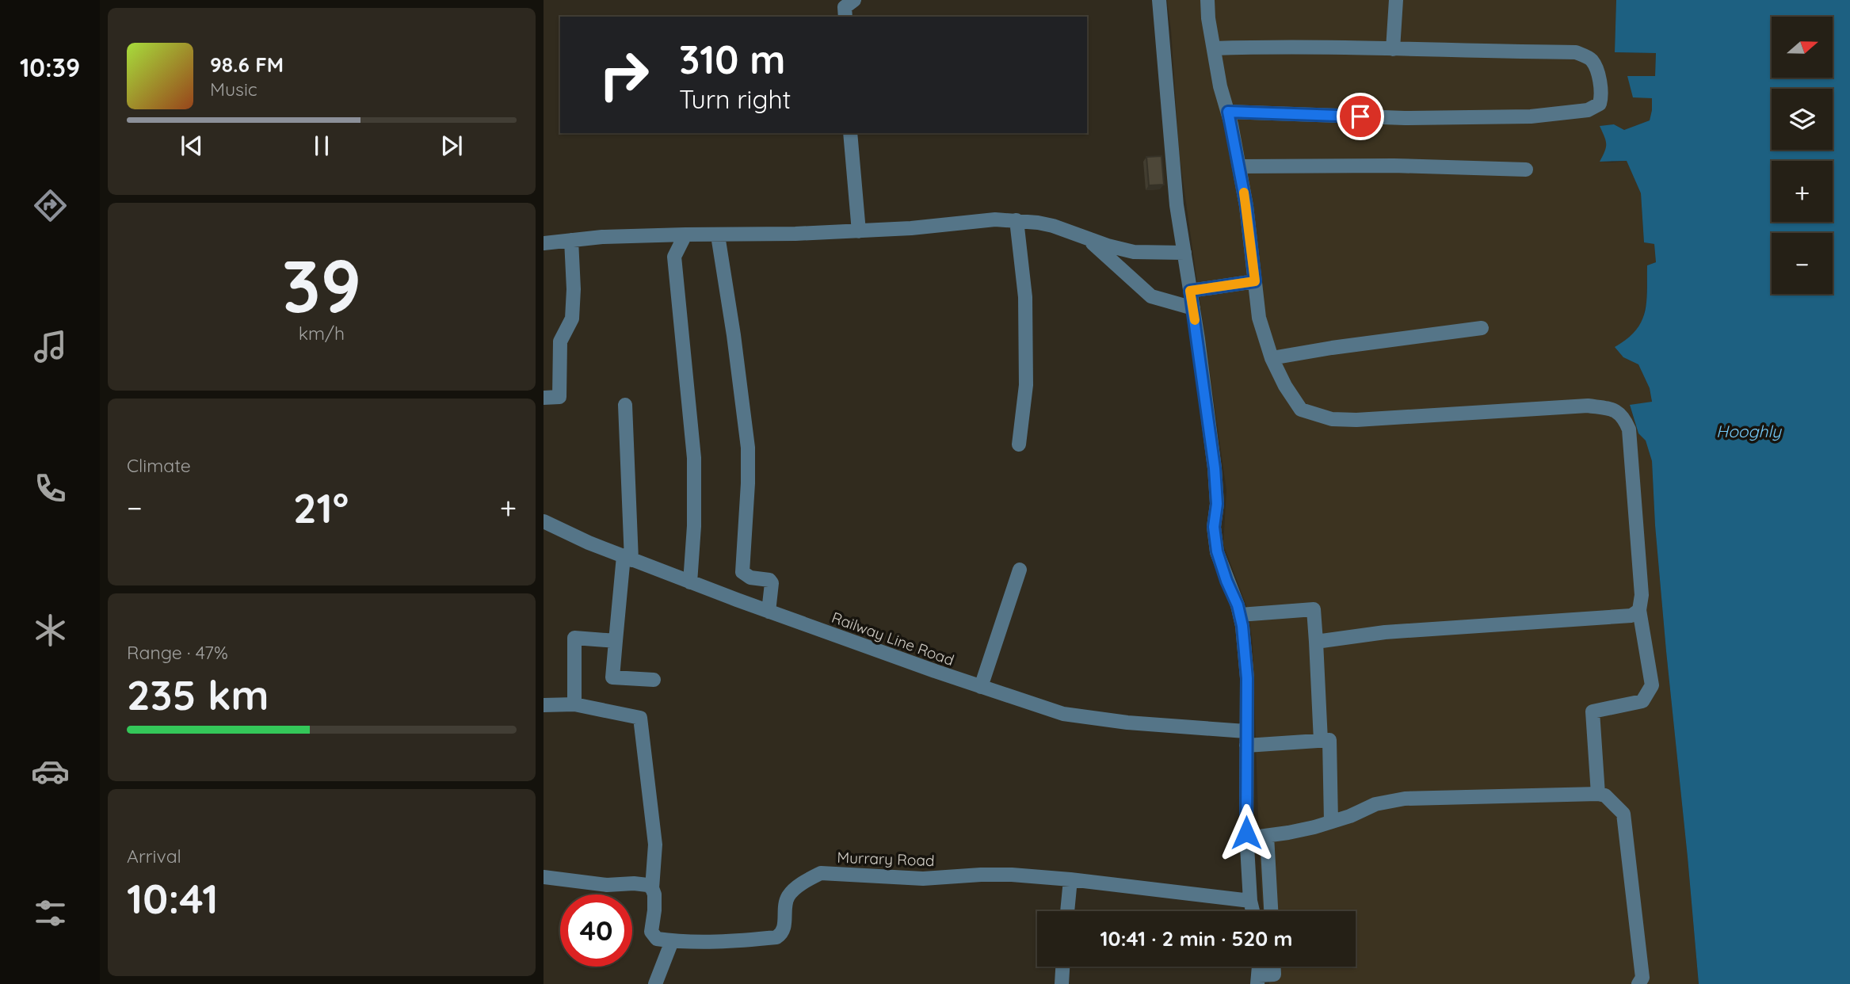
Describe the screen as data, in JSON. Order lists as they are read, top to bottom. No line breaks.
{"streets":{"street":["Railway Line Road","Murrary Road"]},"water":["Hooghly"],"north":"right","page":{"tabs":"10:39","map_buttons":["+","−"],"turn":["310 m","Turn right"],"song":["98.6 FM","Music"],"tile":[["39","km/h"],"Climate",["Range · 47%","235 km"],["Arrival","10:41"]],"heat":["−","21°","+"],"limit":"40","trip":"10:41 · 2 min · 520 m"}}
